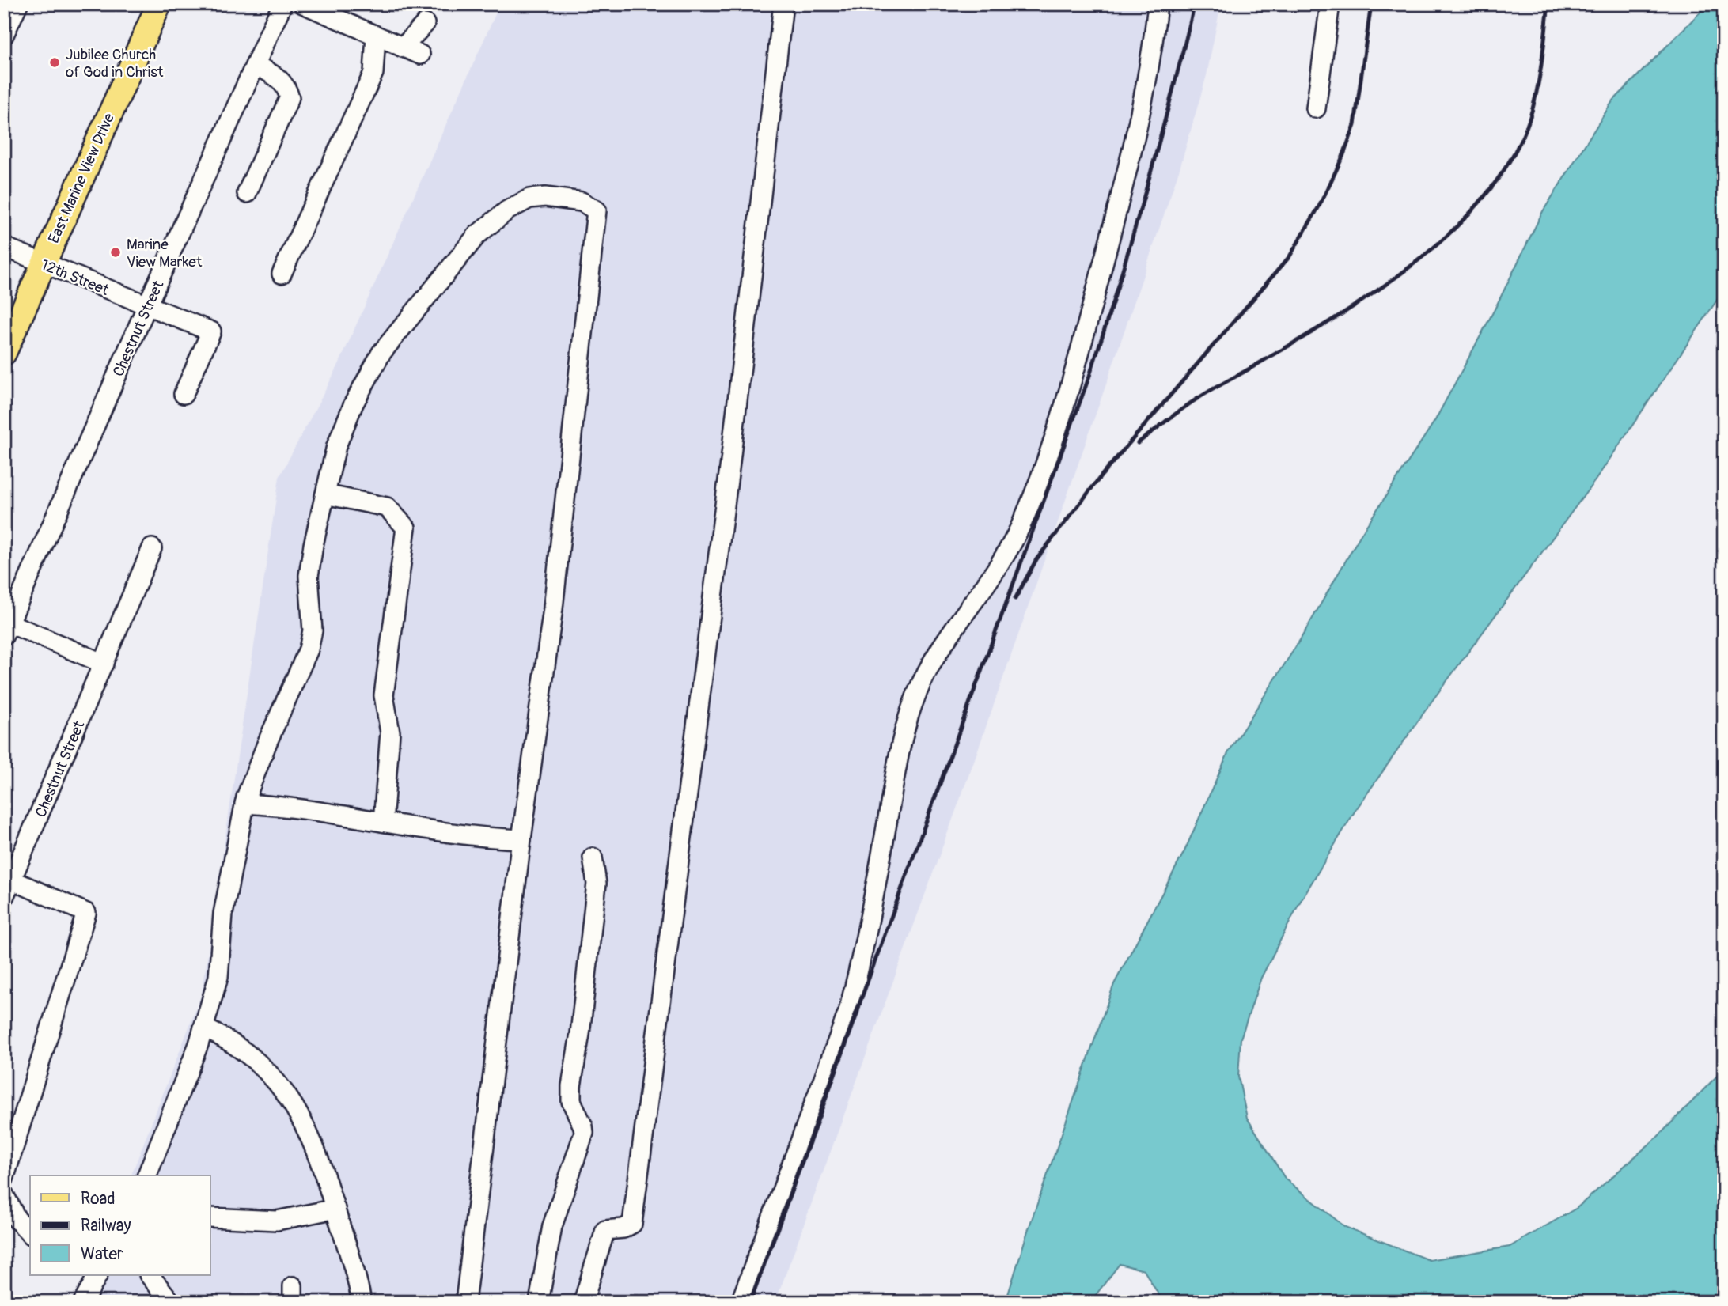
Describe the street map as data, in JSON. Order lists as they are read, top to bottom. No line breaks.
{"streets":{"main road":["East Marine View Drive"],"street":["12th Street","Chestnut Street"]},"crossings":[["East Marine View Drive","12th Street"],["12th Street","Chestnut Street"]],"places":["Jubilee Church of God in Christ","Marine View Market"],"legend":["Road","Railway","Water"]}
